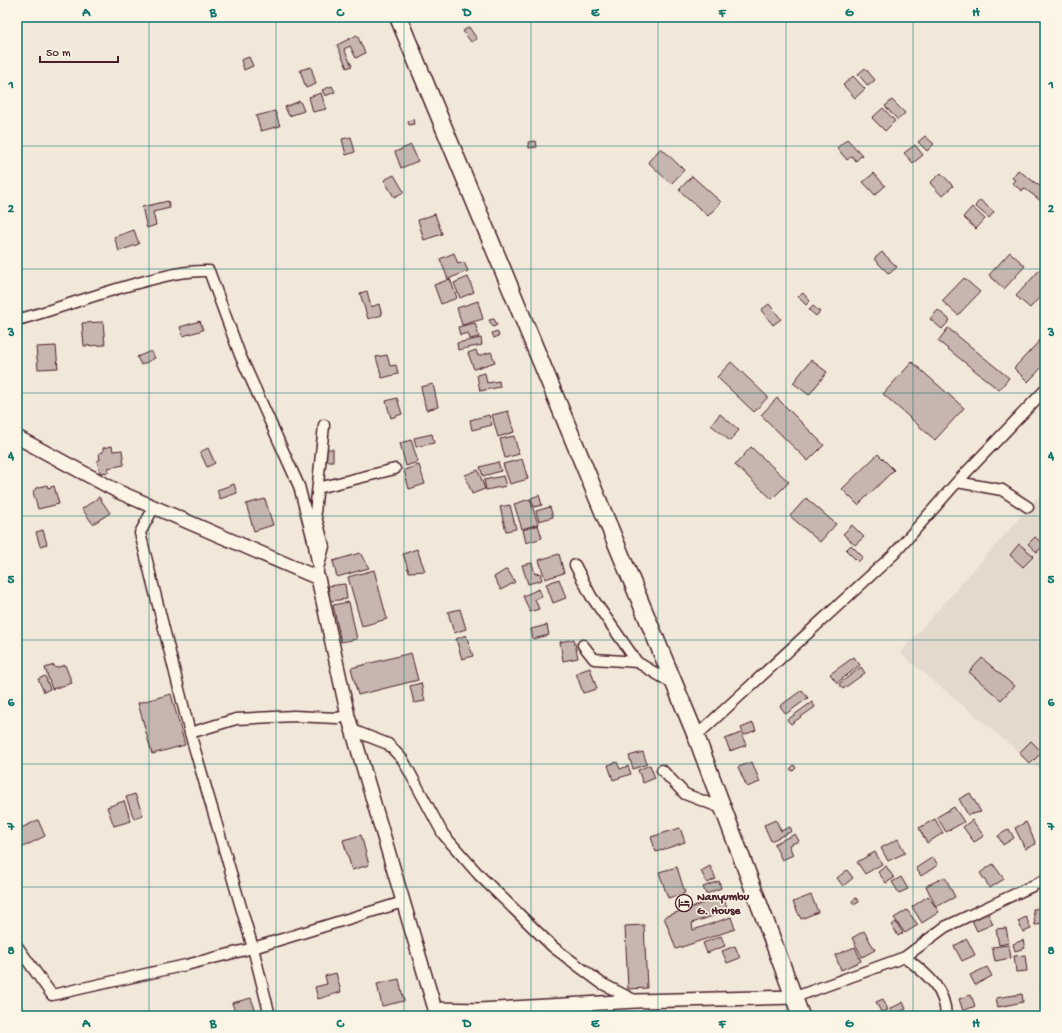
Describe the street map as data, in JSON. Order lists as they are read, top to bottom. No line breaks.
{"places":{"hotel":["Nanyumbu G. House"]},"scale_bar":"50 m","grid":{"columns":["A","B","C","D","E","F","G","H"],"rows":["1","2","3","4","5","6","7","8"]}}
